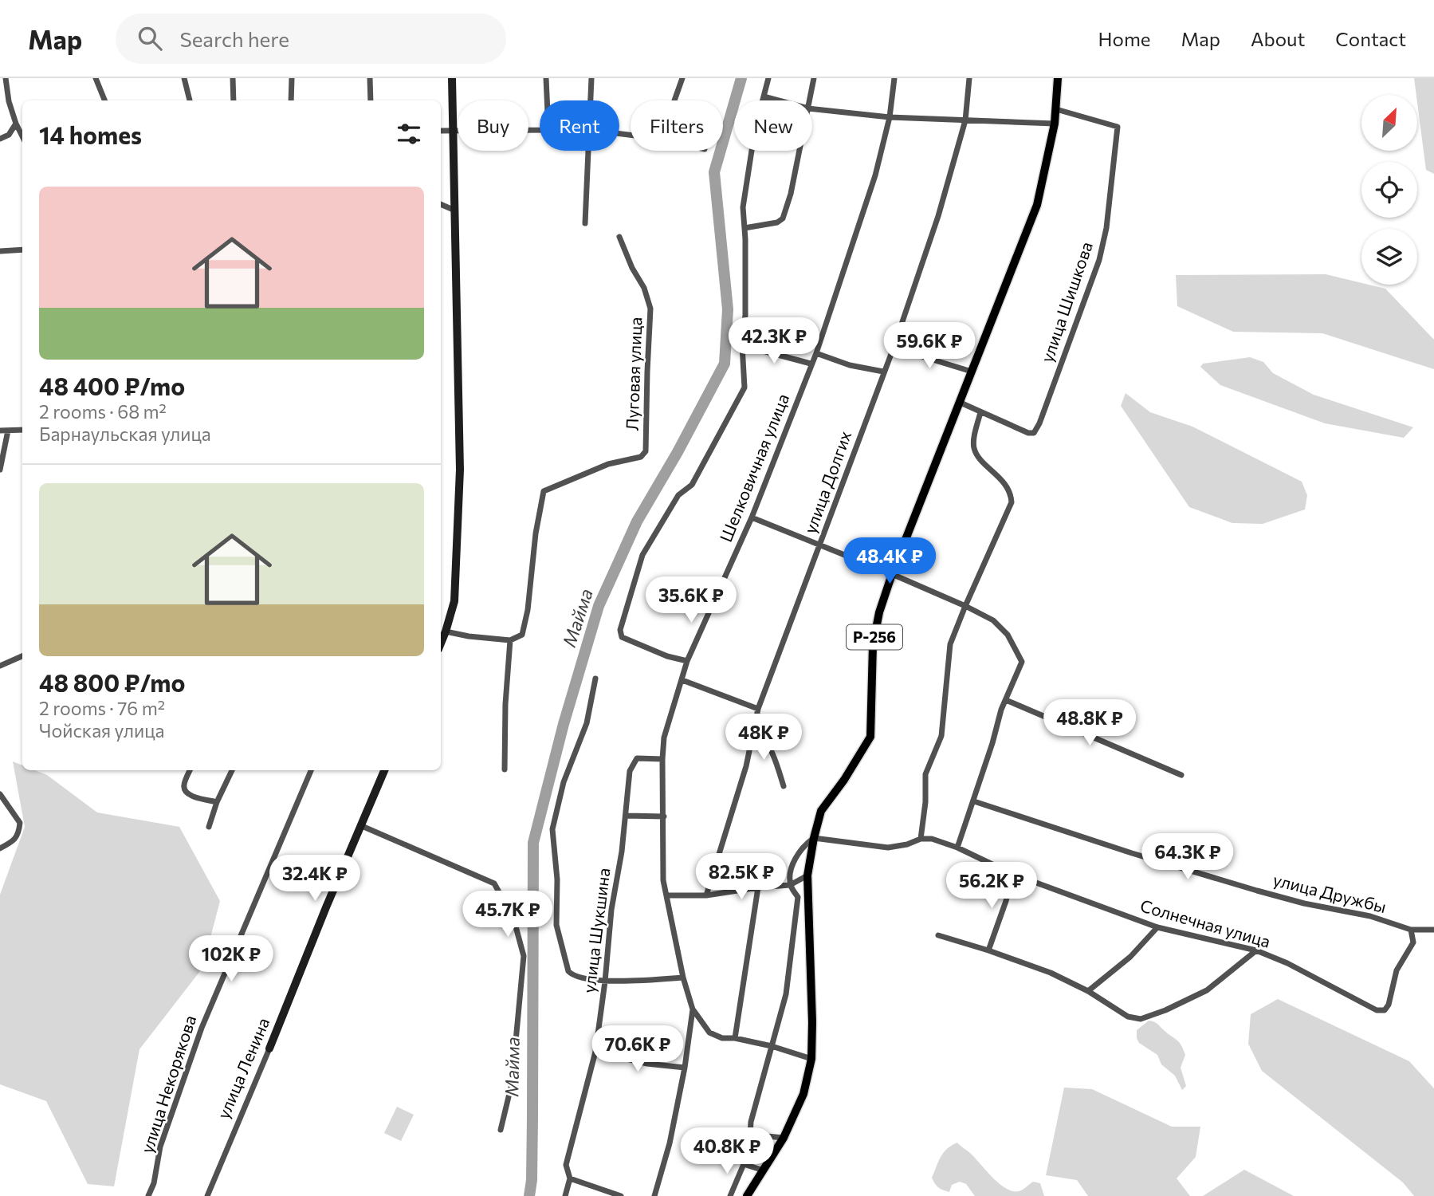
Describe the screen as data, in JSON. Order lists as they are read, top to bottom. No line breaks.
{"streets":{"main road":["Р-256"],"street":["улица Шишкова","Луговая улица","Шелковичная улица","улица Долгих","улица Дружбы","Солнечная улица","улица Шукшина","улица Ленина","улица Некорякова"]},"crossings":[["улица Шишкова","Р-256"],["Шелковичная улица","улица Шукшина"],["Р-256","Солнечная улица"],["улица Дружбы","Солнечная улица"]],"water":["Майма"],"north":"top right","page":{"header":"Map","search":"Search here","nav":["Home","Map","About","Contact"],"chip":["Buy","Rent","Filters","New"],"heading":"14 homes","list":[{"name":"48 400 ₽/mo","note":"2 rooms · 68 m² · Барнаульская улица"},{"name":"48 800 ₽/mo","note":"2 rooms · 76 m² · Чойская улица"}],"price":["42.3K ₽","59.6K ₽","48.4K ₽","35.6K ₽","48.8K ₽","48K ₽","64.3K ₽","82.5K ₽","32.4K ₽","56.2K ₽","45.7K ₽","102K ₽","70.6K ₽","40.8K ₽"]}}
